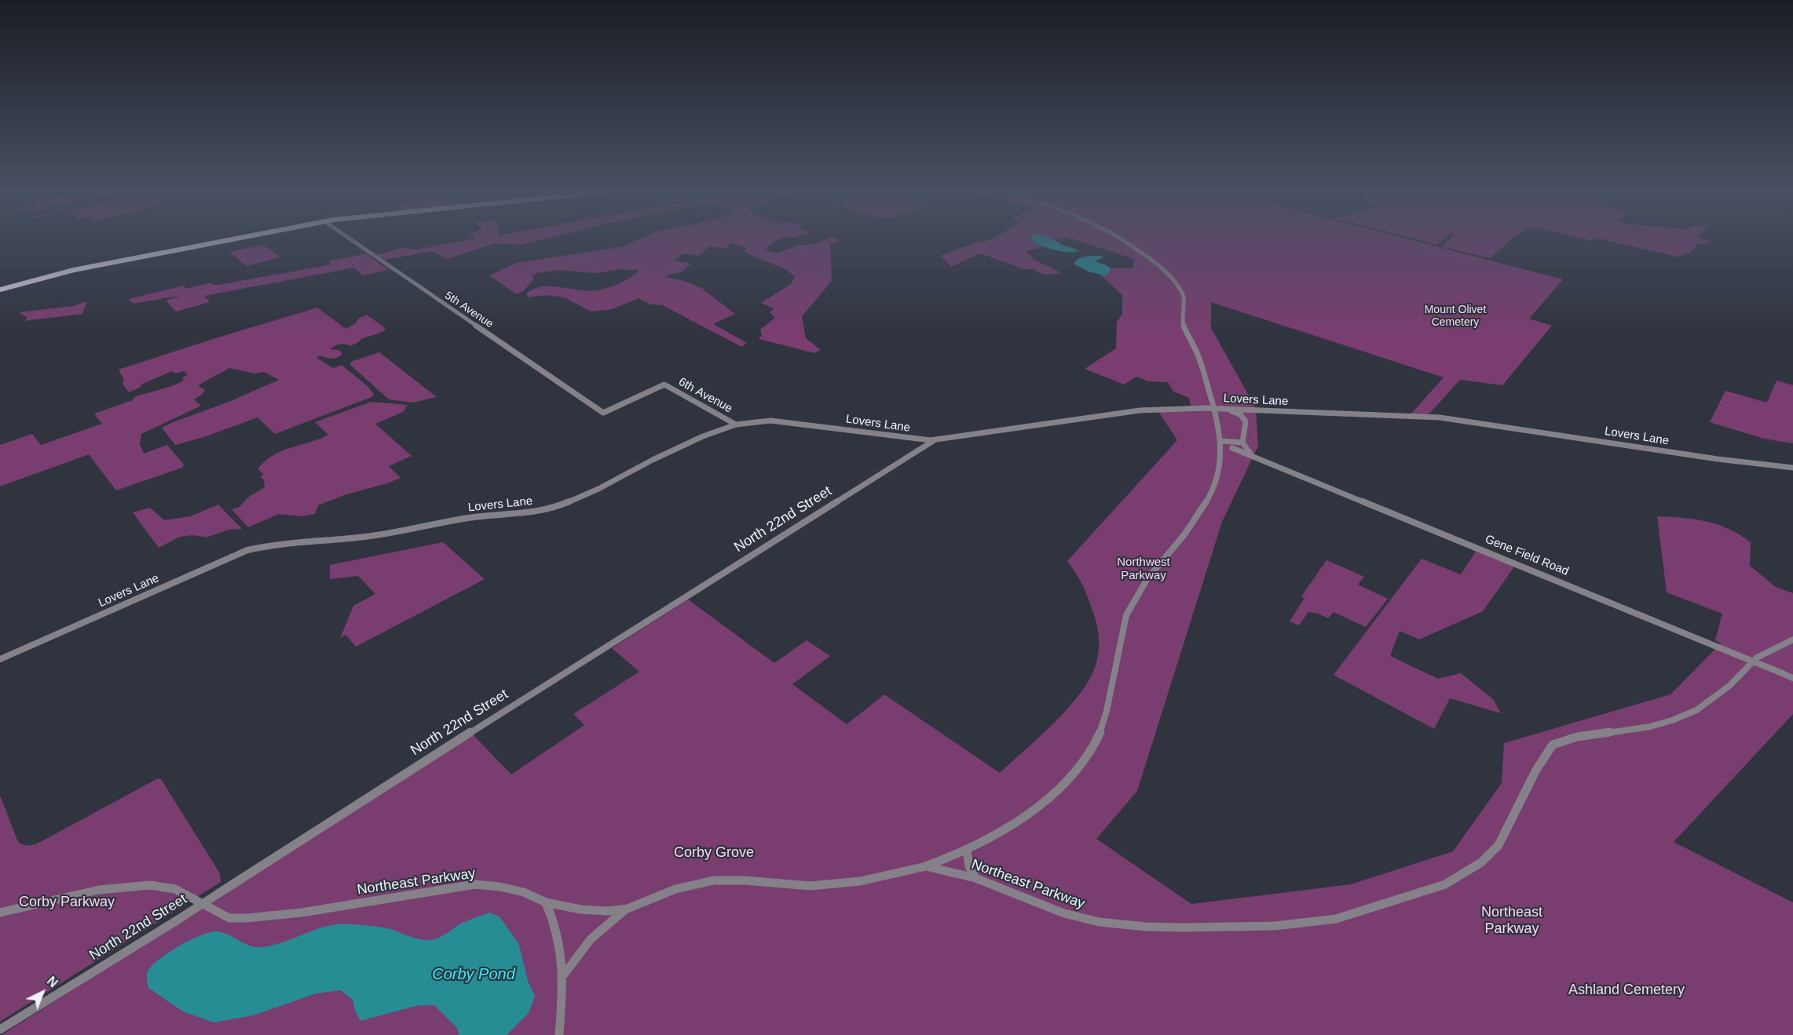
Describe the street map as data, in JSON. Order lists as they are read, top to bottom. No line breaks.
{"streets":{"street":["5th Avenue","6th Avenue","Lovers Lane","North 22nd Street","Gene Field Road","Northeast Parkway"]},"crossings":[["5th Avenue","6th Avenue"],["6th Avenue","Lovers Lane"],["Lovers Lane","North 22nd Street"]],"water":["Corby Pond"],"parks":["Mount Olivet Cemetery","Northwest Parkway","Corby Grove","Corby Parkway","Northeast Parkway","Ashland Cemetery"],"north":"top right"}
